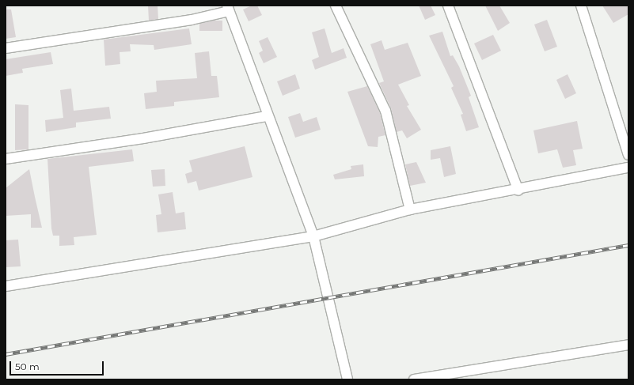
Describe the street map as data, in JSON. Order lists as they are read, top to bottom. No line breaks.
{"scale_bar":"50 m"}
